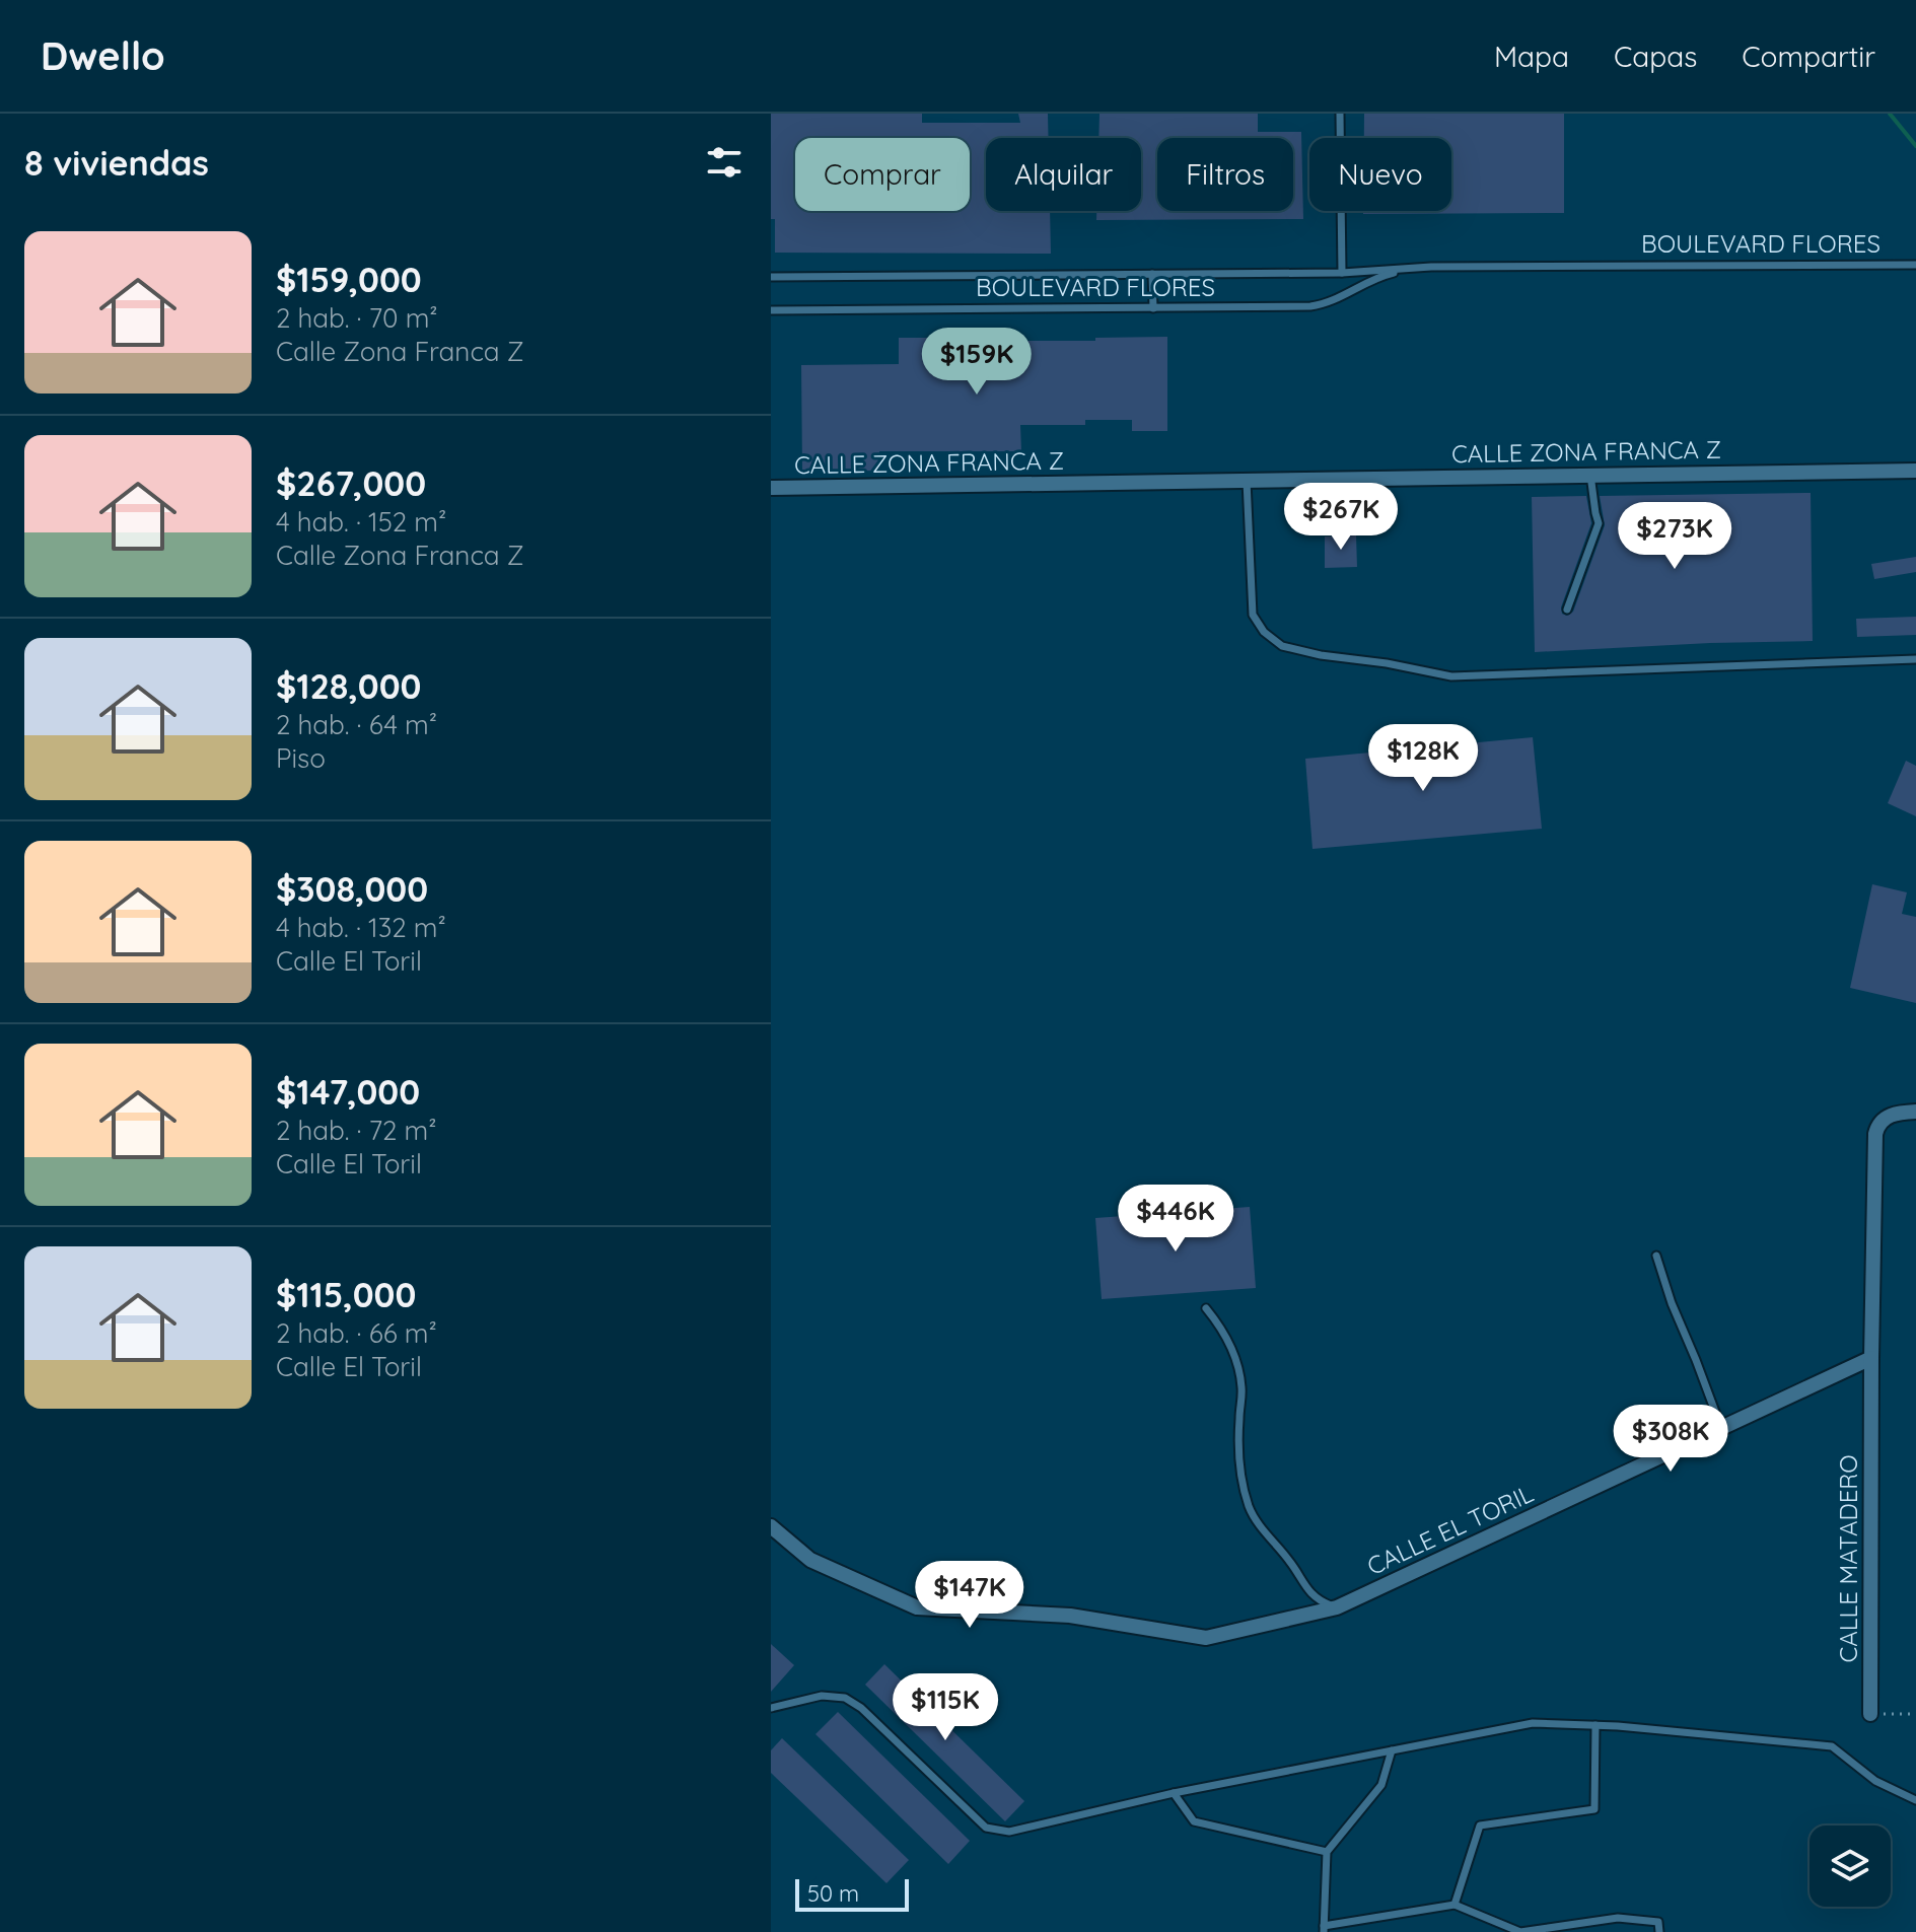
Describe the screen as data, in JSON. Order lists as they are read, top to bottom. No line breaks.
{"streets":{"street":["CALLE ZONA FRANCA Z","CALLE EL TORIL","CALLE MATADERO"],"lane":["BOULEVARD FLORES"]},"crossings":[["CALLE EL TORIL","CALLE MATADERO"]],"scale_bar":"50 m","page":{"header":"Dwello","nav":["Mapa","Capas","Compartir"],"heading":"8 viviendas","chip":["Comprar","Alquilar","Filtros","Nuevo"],"list":[{"name":"$159,000","note":"2 hab. · 70 m² · Calle Zona Franca Z"},{"name":"$267,000","note":"4 hab. · 152 m² · Calle Zona Franca Z"},{"name":"$128,000","note":"2 hab. · 64 m² · Piso"},{"name":"$308,000","note":"4 hab. · 132 m² · Calle El Toril"},{"name":"$147,000","note":"2 hab. · 72 m² · Calle El Toril"},{"name":"$115,000","note":"2 hab. · 66 m² · Calle El Toril"}],"price":["$159K","$267K","$273K","$128K","$446K","$308K","$147K","$115K"],"scale":"50 m"}}
